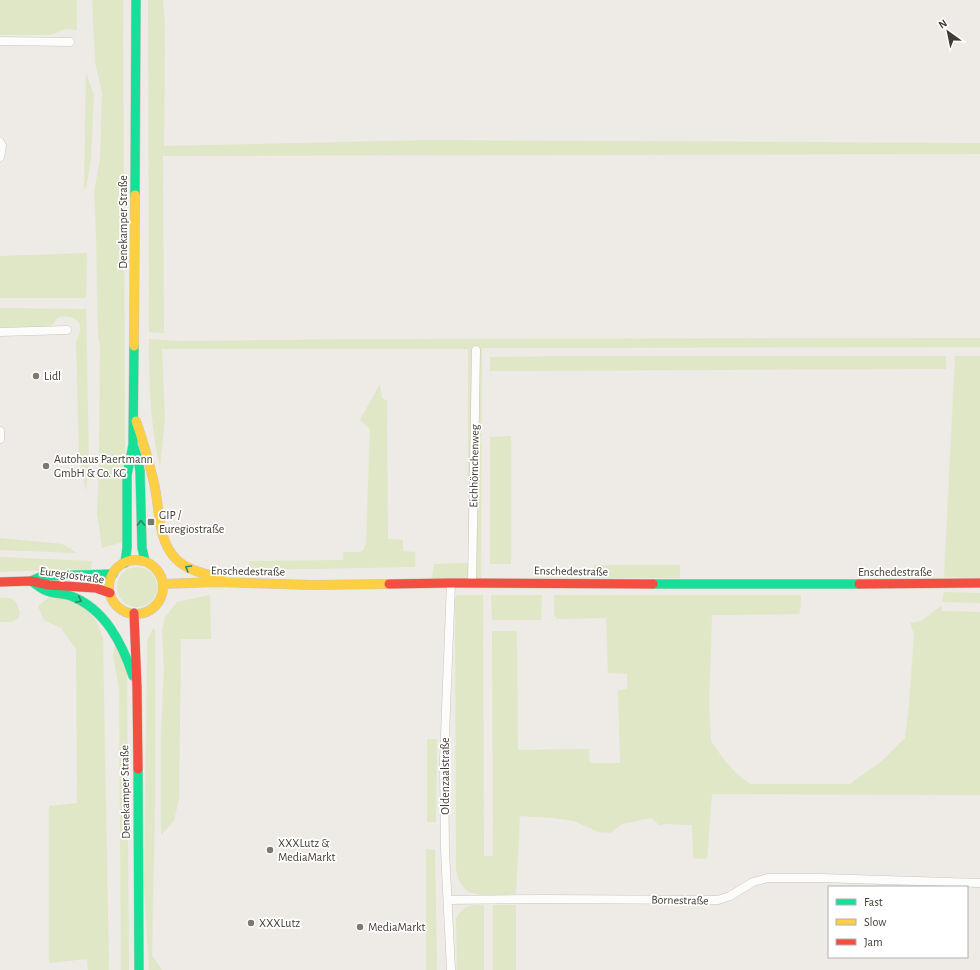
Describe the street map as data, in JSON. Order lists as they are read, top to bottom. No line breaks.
{"streets":{"street":["Denekamper Straße","Eichhörnchenweg","Enschedestraße","Euregiostraße","Oldenzaalstraße","Bornestraße"]},"crossings":[["Denekamper Straße","Enschedestraße"],["Denekamper Straße","Euregiostraße"],["Eichhörnchenweg","Enschedestraße"],["Enschedestraße","Euregiostraße"],["Enschedestraße","Oldenzaalstraße"],["Oldenzaalstraße","Bornestraße"]],"places":{"other":["Lidl","Autohaus Paertmann GmbH & Co. KG","XXXLutz & MediaMarkt","XXXLutz","MediaMarkt"],"transit":["GIP / Euregiostraße"]},"legend":["Fast","Slow","Jam"],"north":"top left"}
